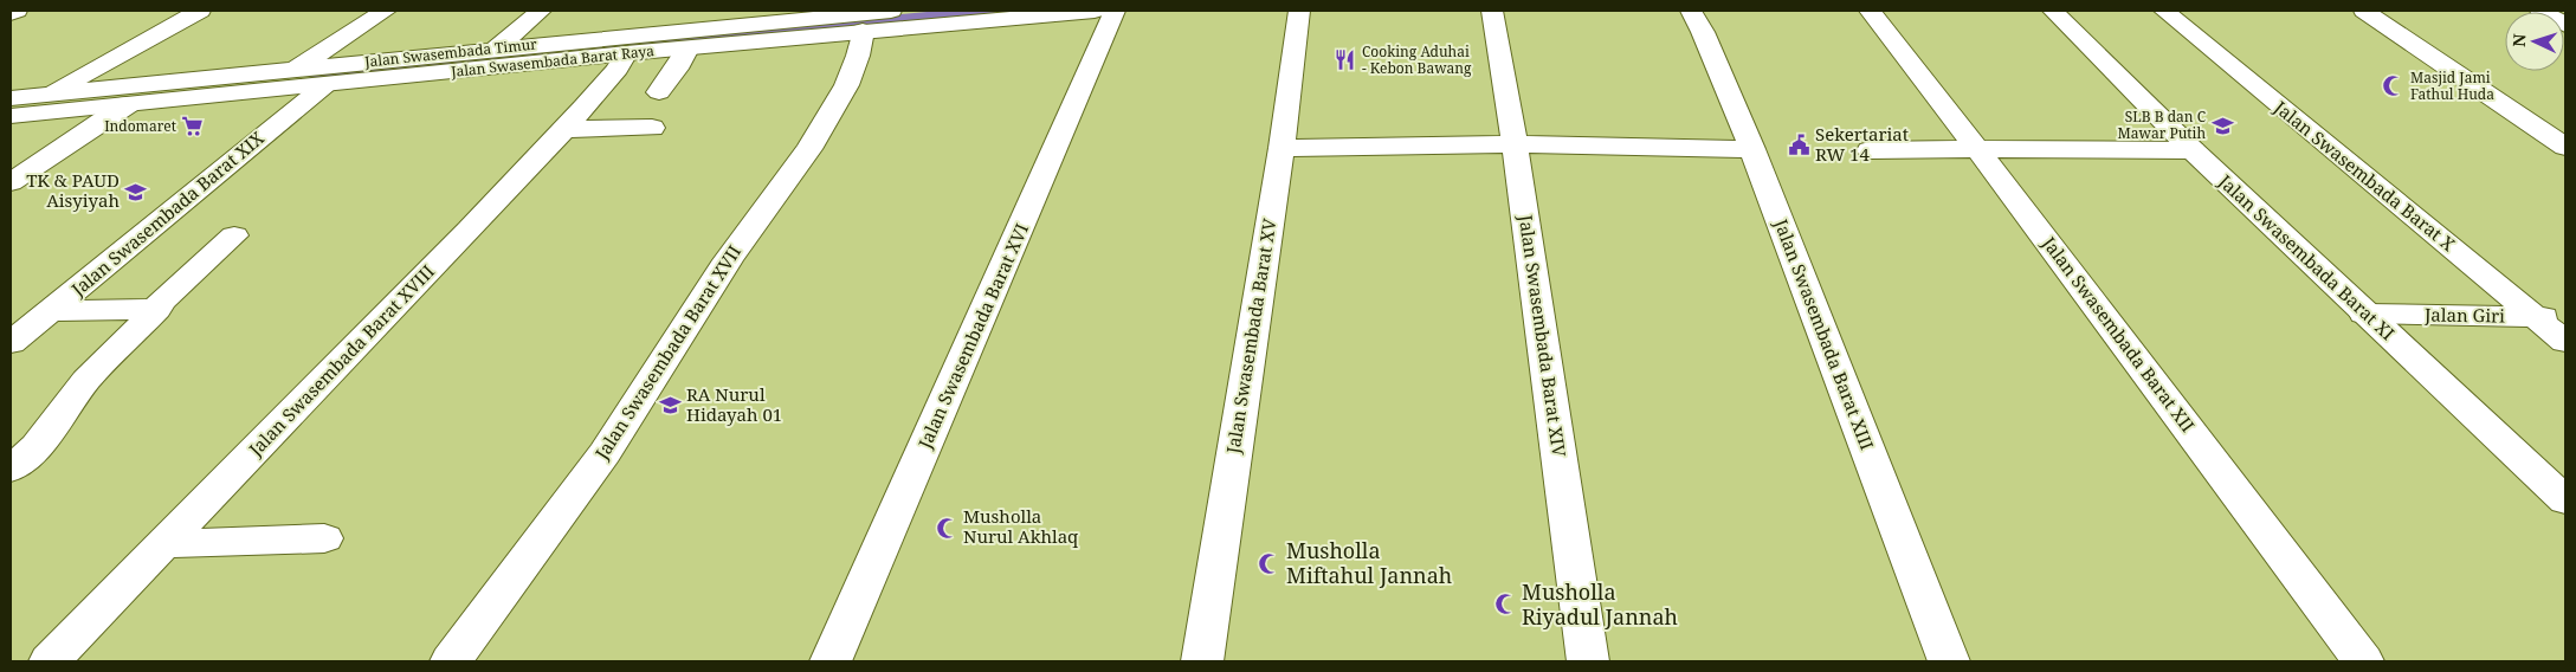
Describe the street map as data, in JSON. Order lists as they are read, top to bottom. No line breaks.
{"streets":{"street":["Jalan Swasembada Timur","Jalan Swasembada Barat Raya","Jalan Swasembada Barat X","Jalan Swasembada Barat XIX","Jalan Swasembada Barat XI","Jalan Giri","Jalan Swasembada Barat XIII","Jalan Swasembada Barat XII","Jalan Swasembada Barat XVI","Jalan Swasembada Barat XV","Jalan Swasembada Barat XIV","Jalan Swasembada Barat XVII","Jalan Swasembada Barat XVIII"]},"crossings":[["Jalan Swasembada Timur","Jalan Swasembada Barat Raya"],["Jalan Swasembada Barat Raya","Jalan Swasembada Barat XIX"],["Jalan Swasembada Barat Raya","Jalan Swasembada Barat XVII"],["Jalan Swasembada Barat Raya","Jalan Swasembada Barat XVIII"],["Jalan Swasembada Barat X","Jalan Giri"],["Jalan Swasembada Barat XI","Jalan Giri"]],"places":{"restaurant":["Cooking Aduhai - Kebon Bawang"],"mosque":["Masjid Jami Fathul Huda","Musholla Nurul Akhlaq","Musholla Miftahul Jannah","Musholla Riyadul Jannah"],"school or university":["SLB B dan C Mawar Putih","TK & PAUD Aisyiyah","RA Nurul Hidayah 01"],"supermarket":["Indomaret"],"public building":["Sekertariat RW 14"]},"north":"left"}
